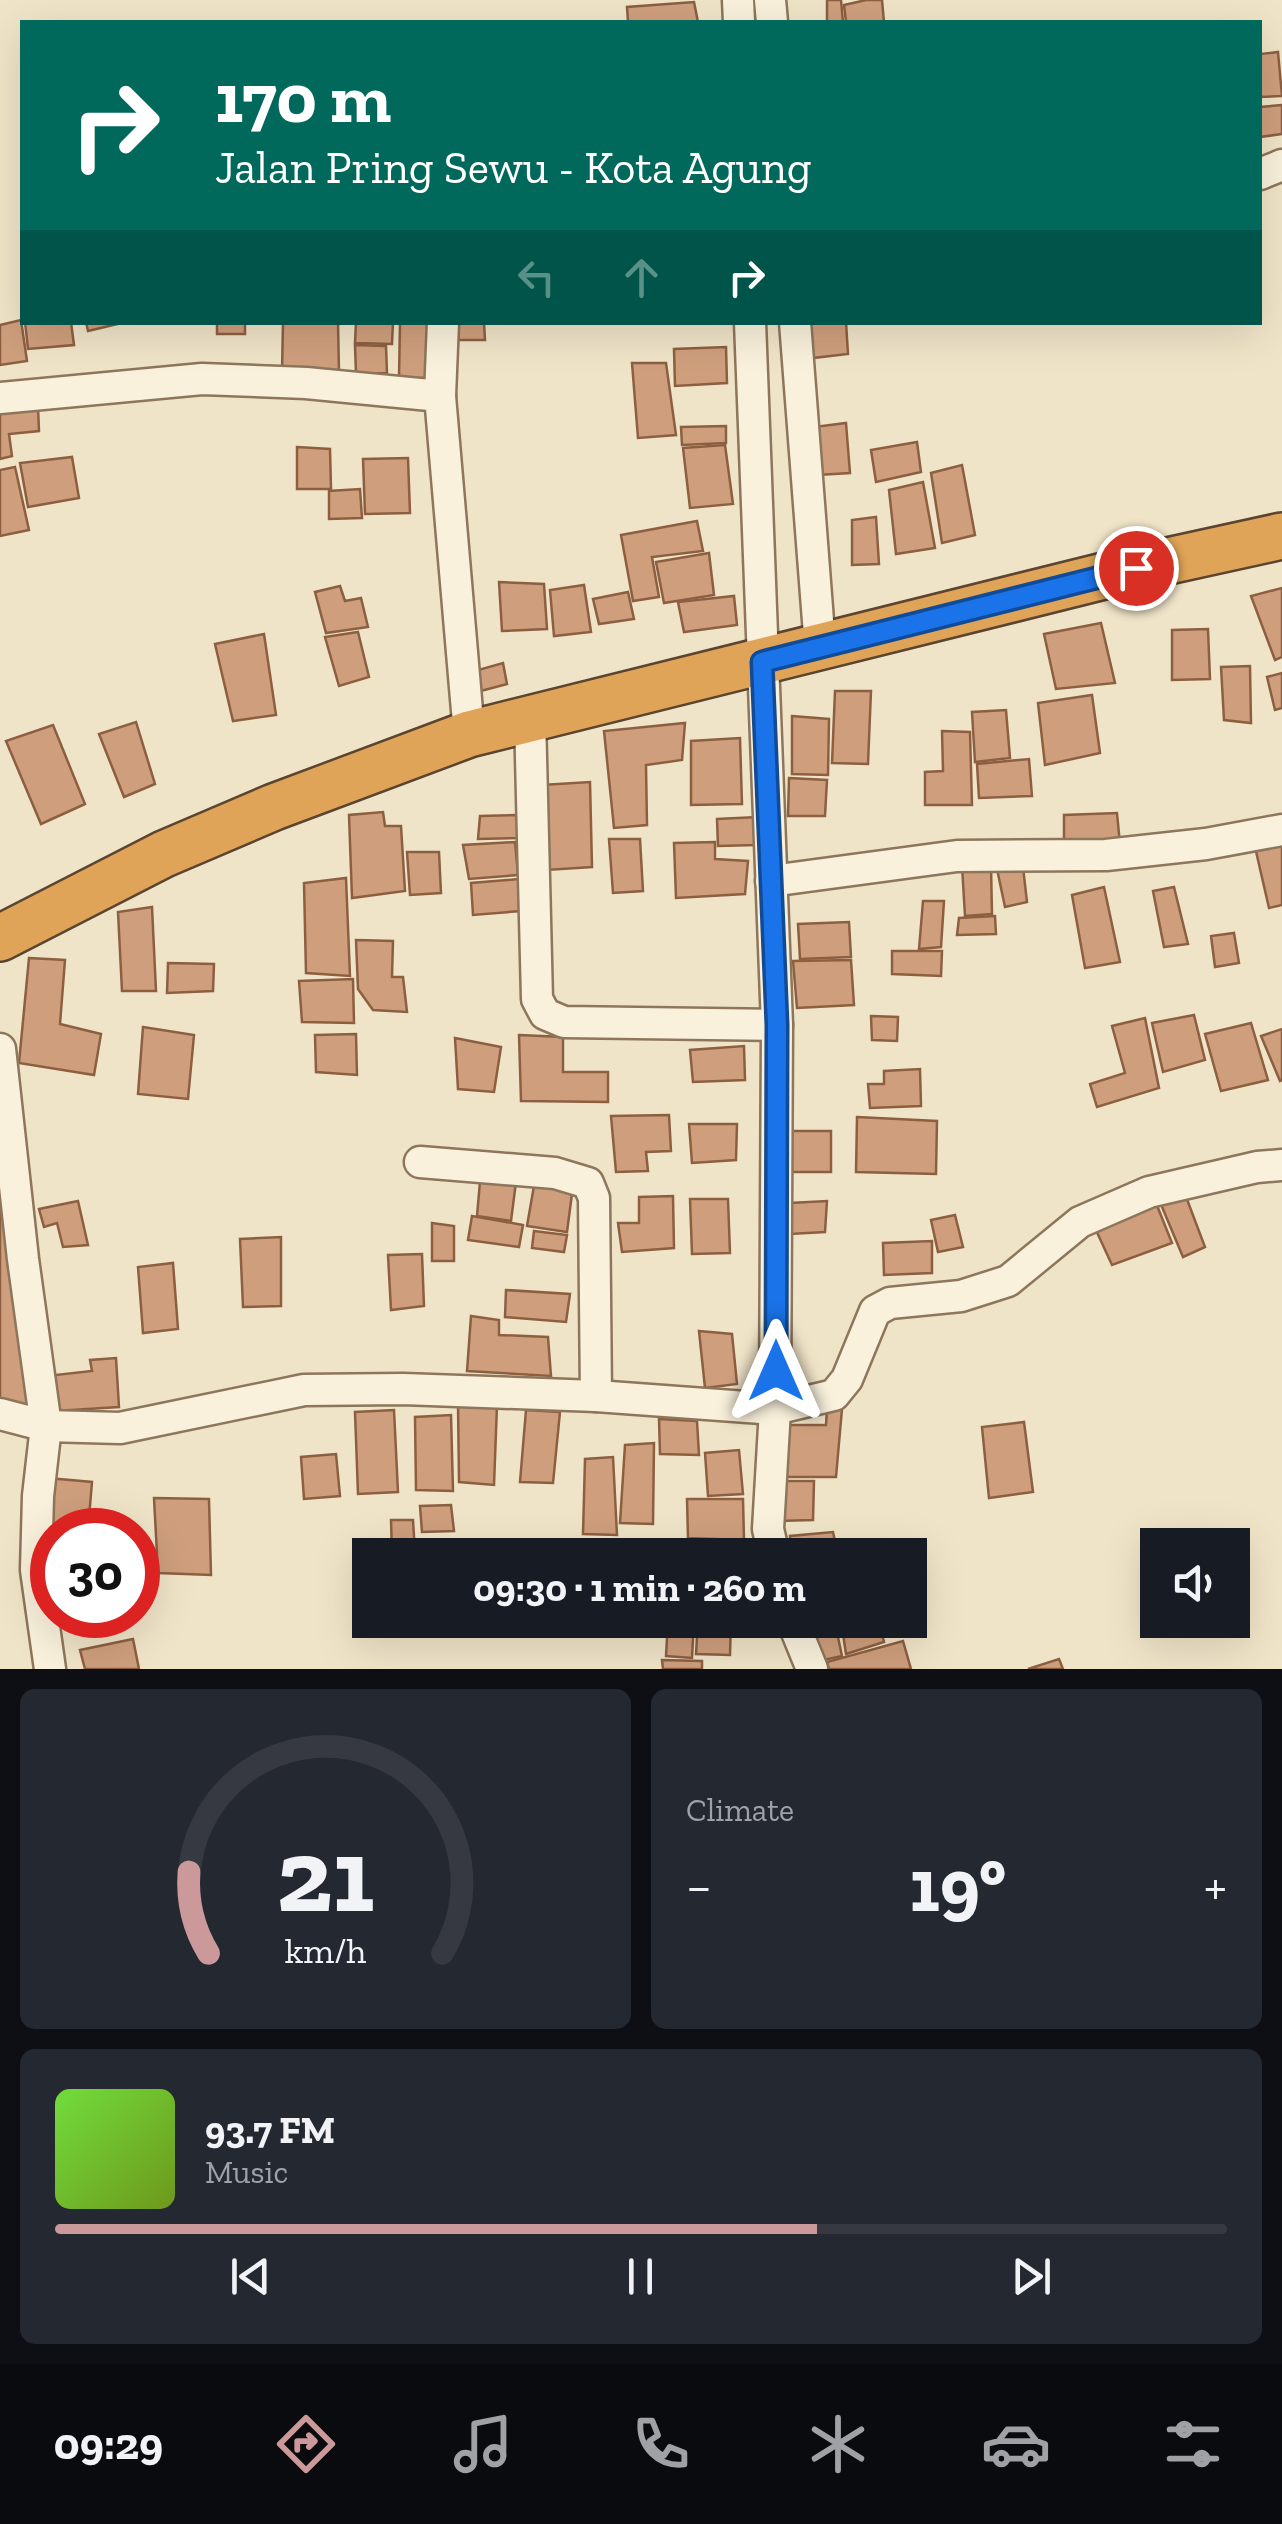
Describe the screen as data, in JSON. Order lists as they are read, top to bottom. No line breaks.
{"page":{"turn":["170 m","Jalan Pring Sewu - Kota Agung"],"limit":"30","trip":"09:30 · 1 min · 260 m","tile":"Climate","heat":["−","19°","+"],"song":["93.7 FM","Music"],"tabs":"09:29","gauge":["21","km/h"]}}
